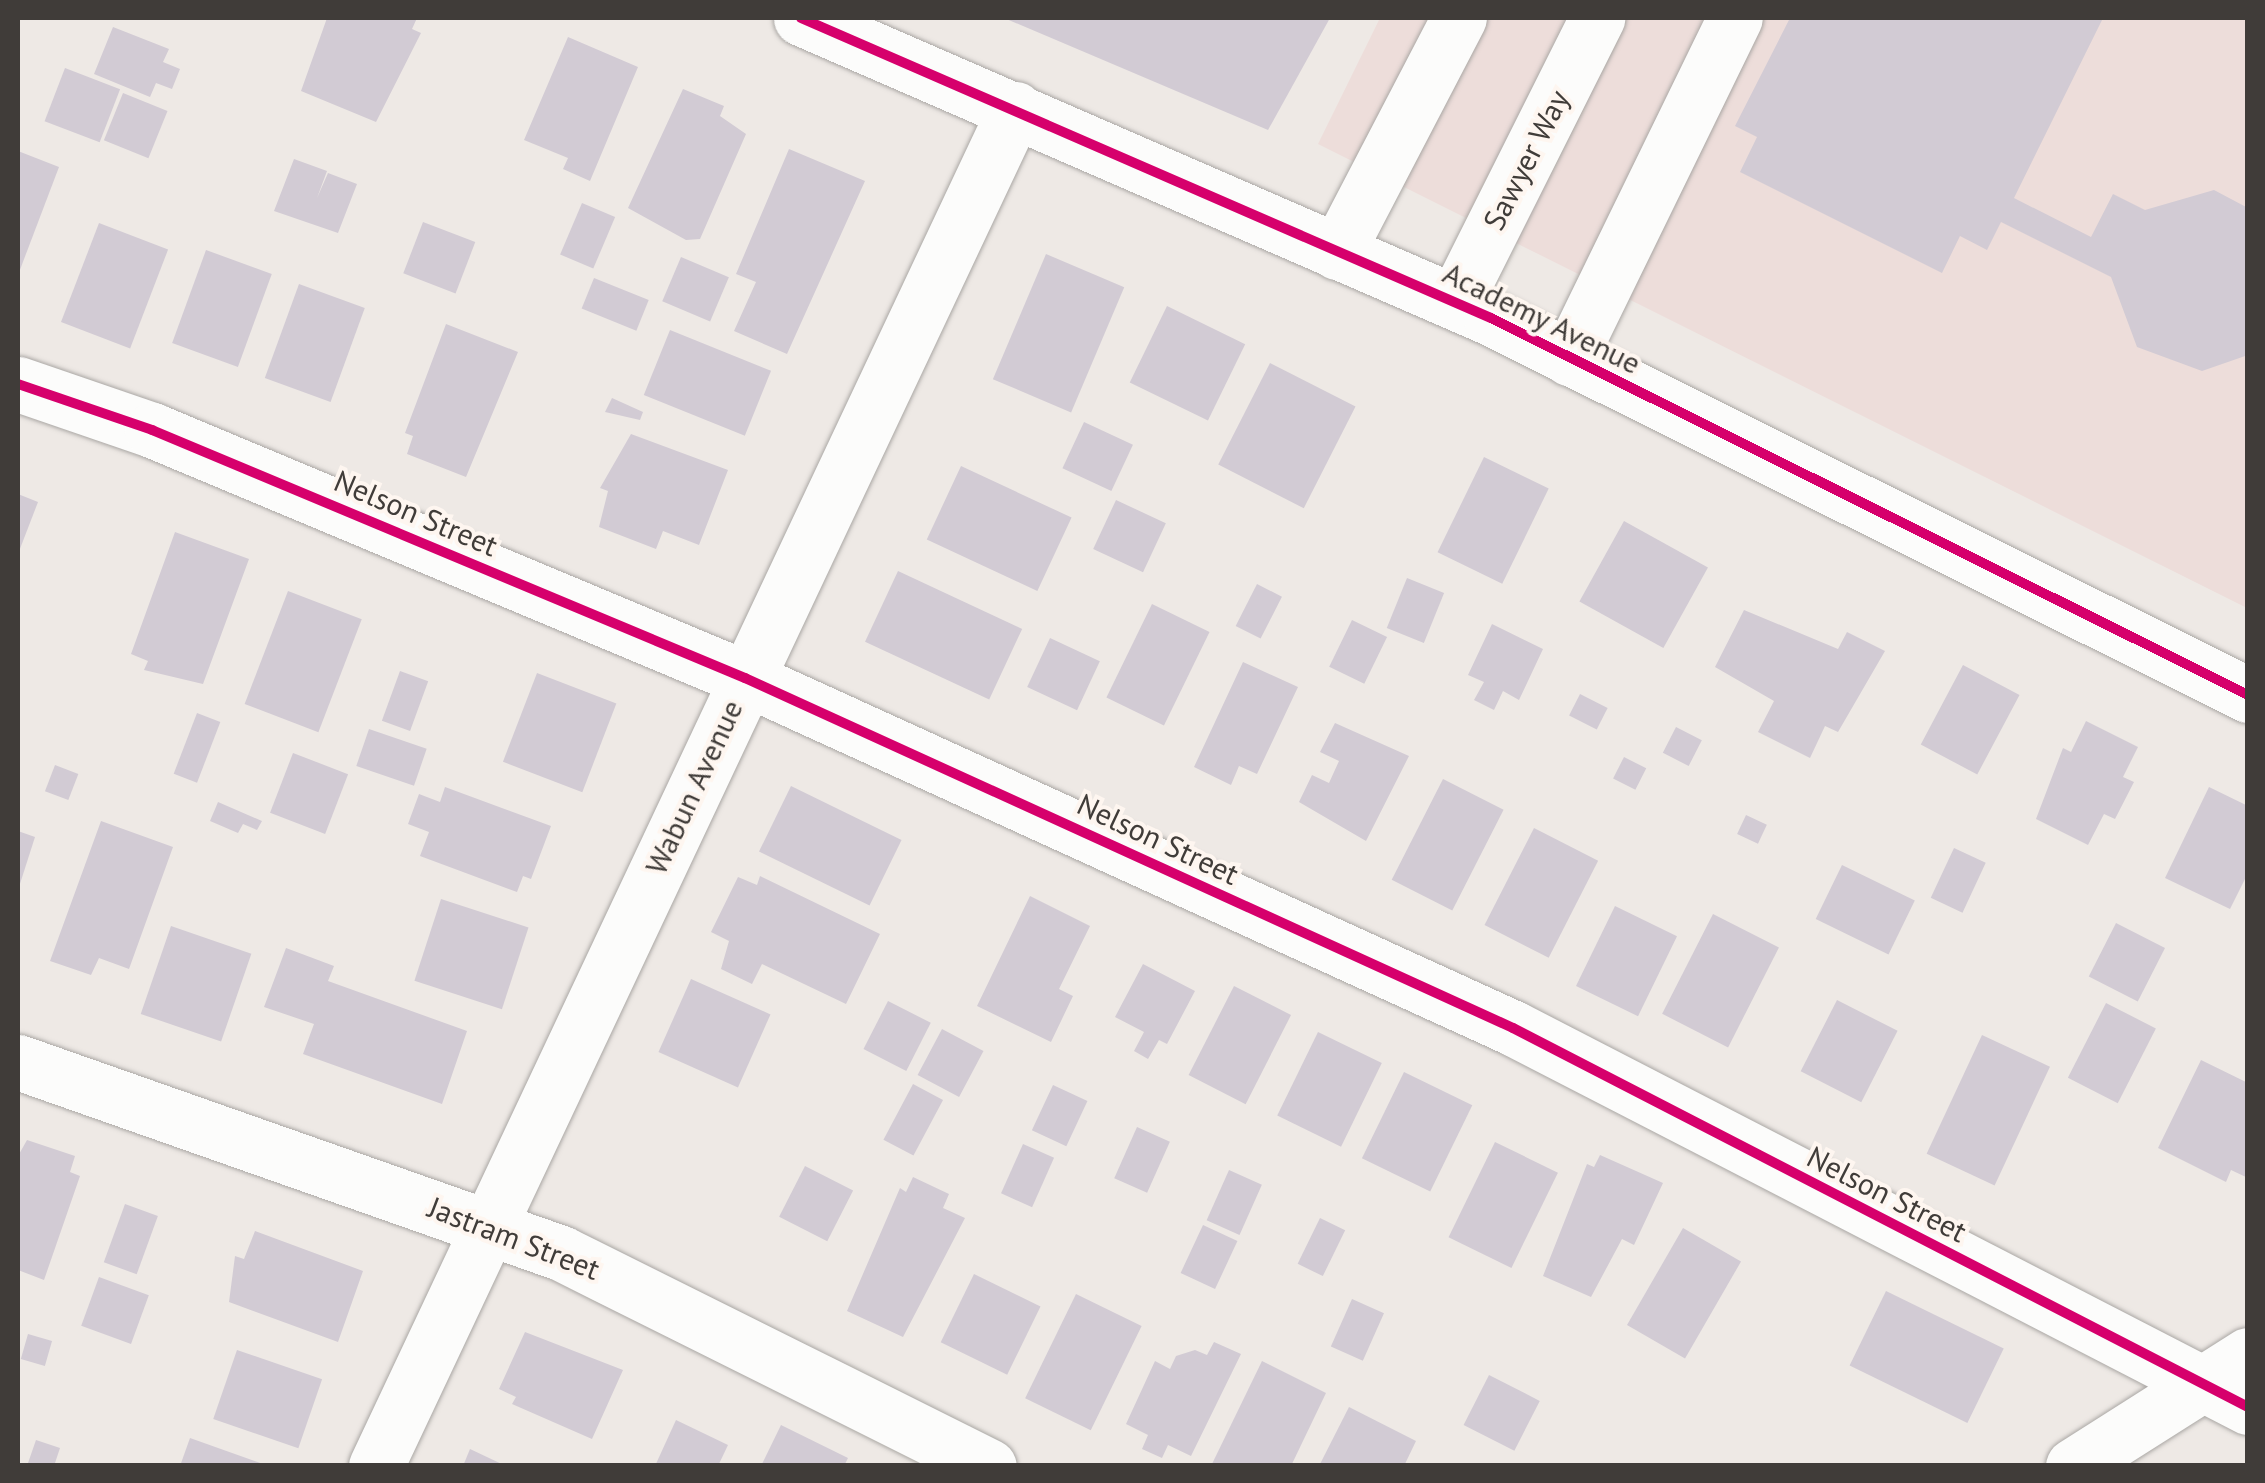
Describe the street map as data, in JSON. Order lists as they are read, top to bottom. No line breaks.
{"streets":{"street":["Sawyer Way","Academy Avenue","Nelson Street","Wabun Avenue","Jastram Street"]},"crossings":[["Sawyer Way","Academy Avenue"],["Academy Avenue","Wabun Avenue"],["Nelson Street","Wabun Avenue"],["Wabun Avenue","Jastram Street"]]}
